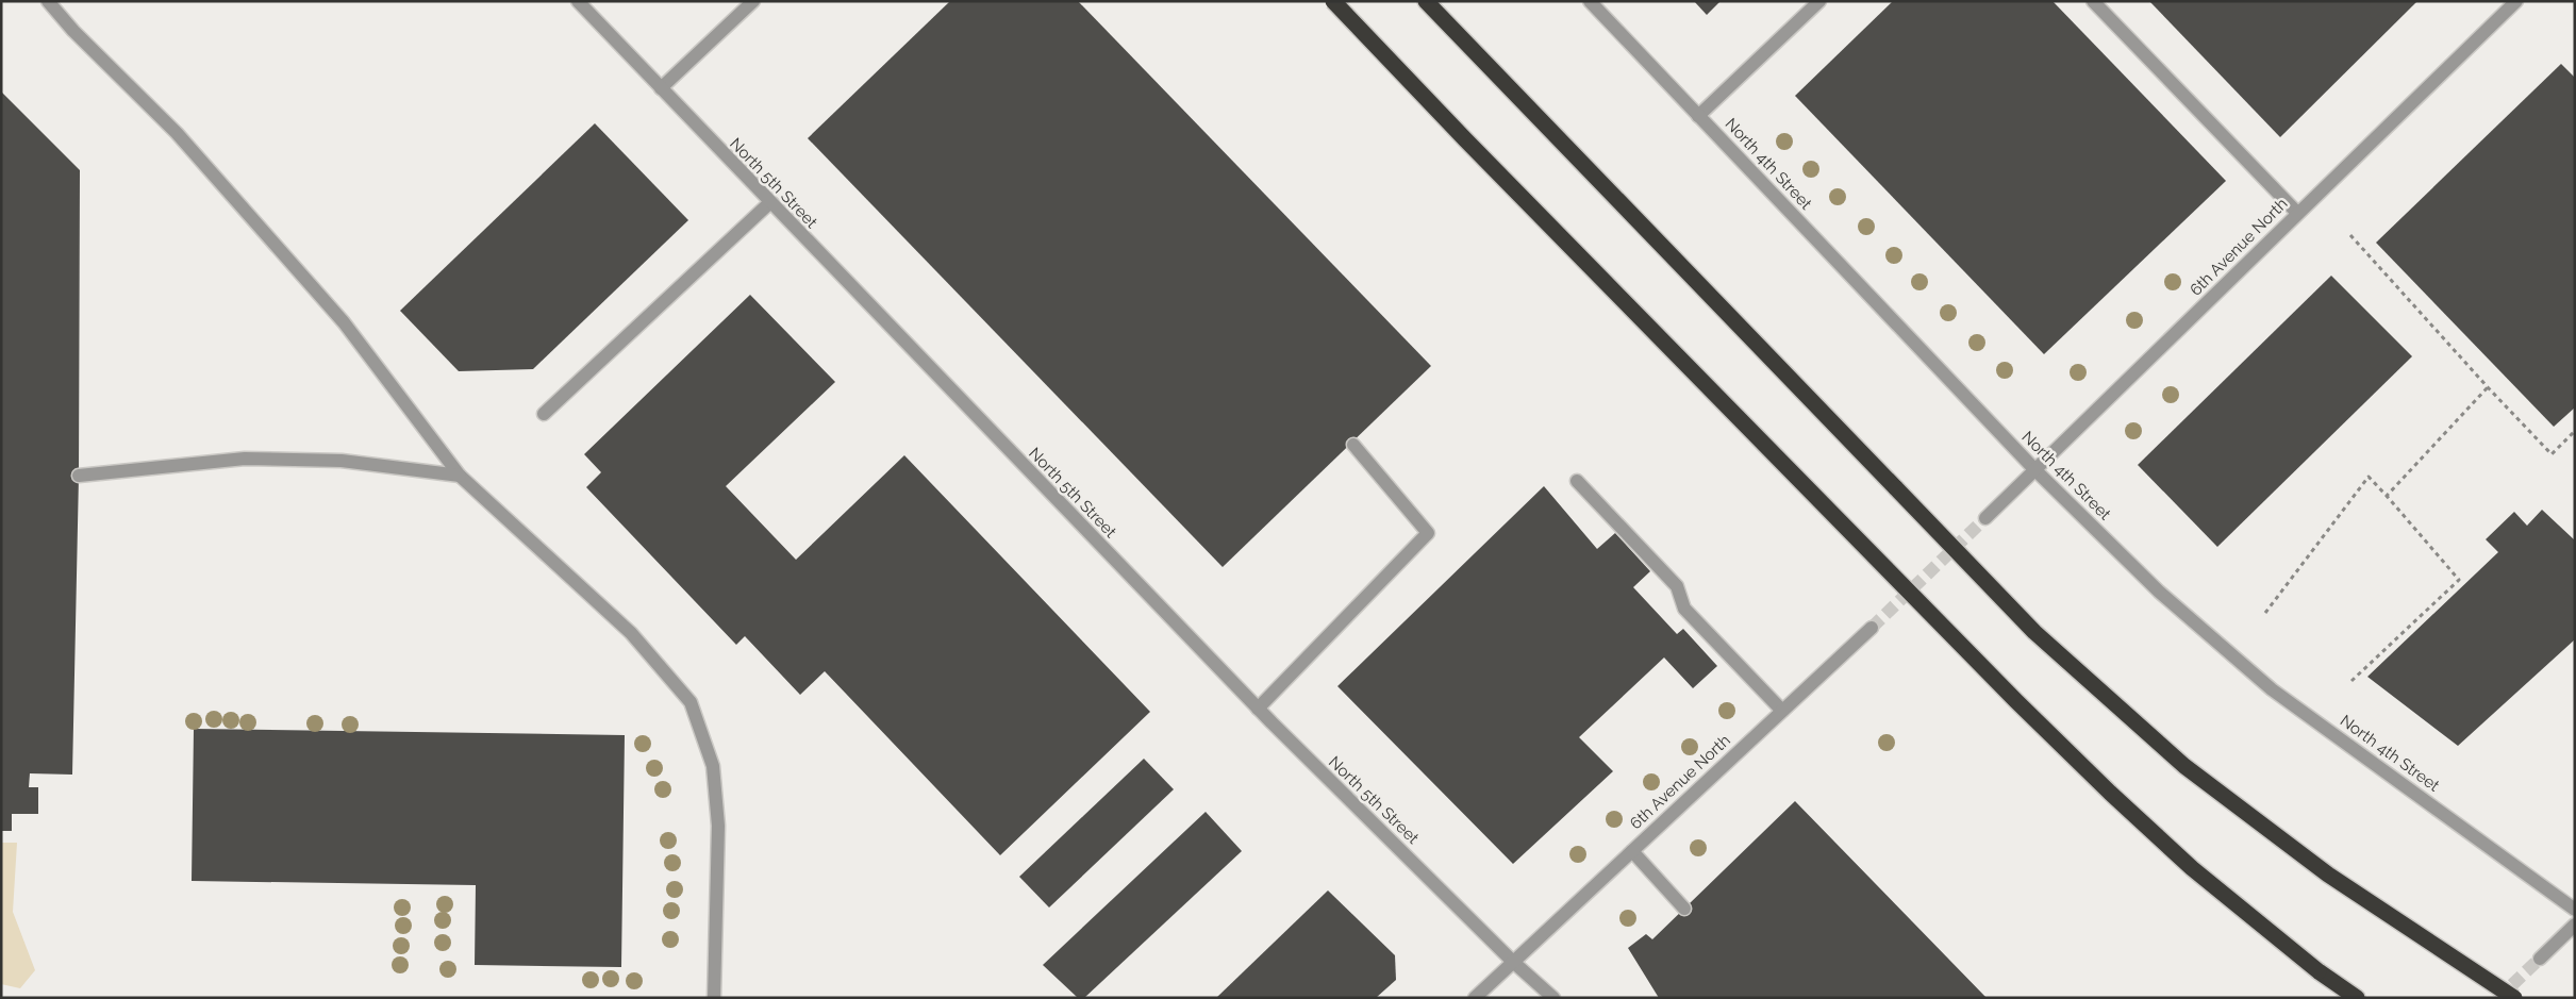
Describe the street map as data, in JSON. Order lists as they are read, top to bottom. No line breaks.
{"streets":{"street":["North 4th Street","North 5th Street","6th Avenue North"]},"crossings":[["North 4th Street","6th Avenue North"],["North 5th Street","6th Avenue North"]]}
